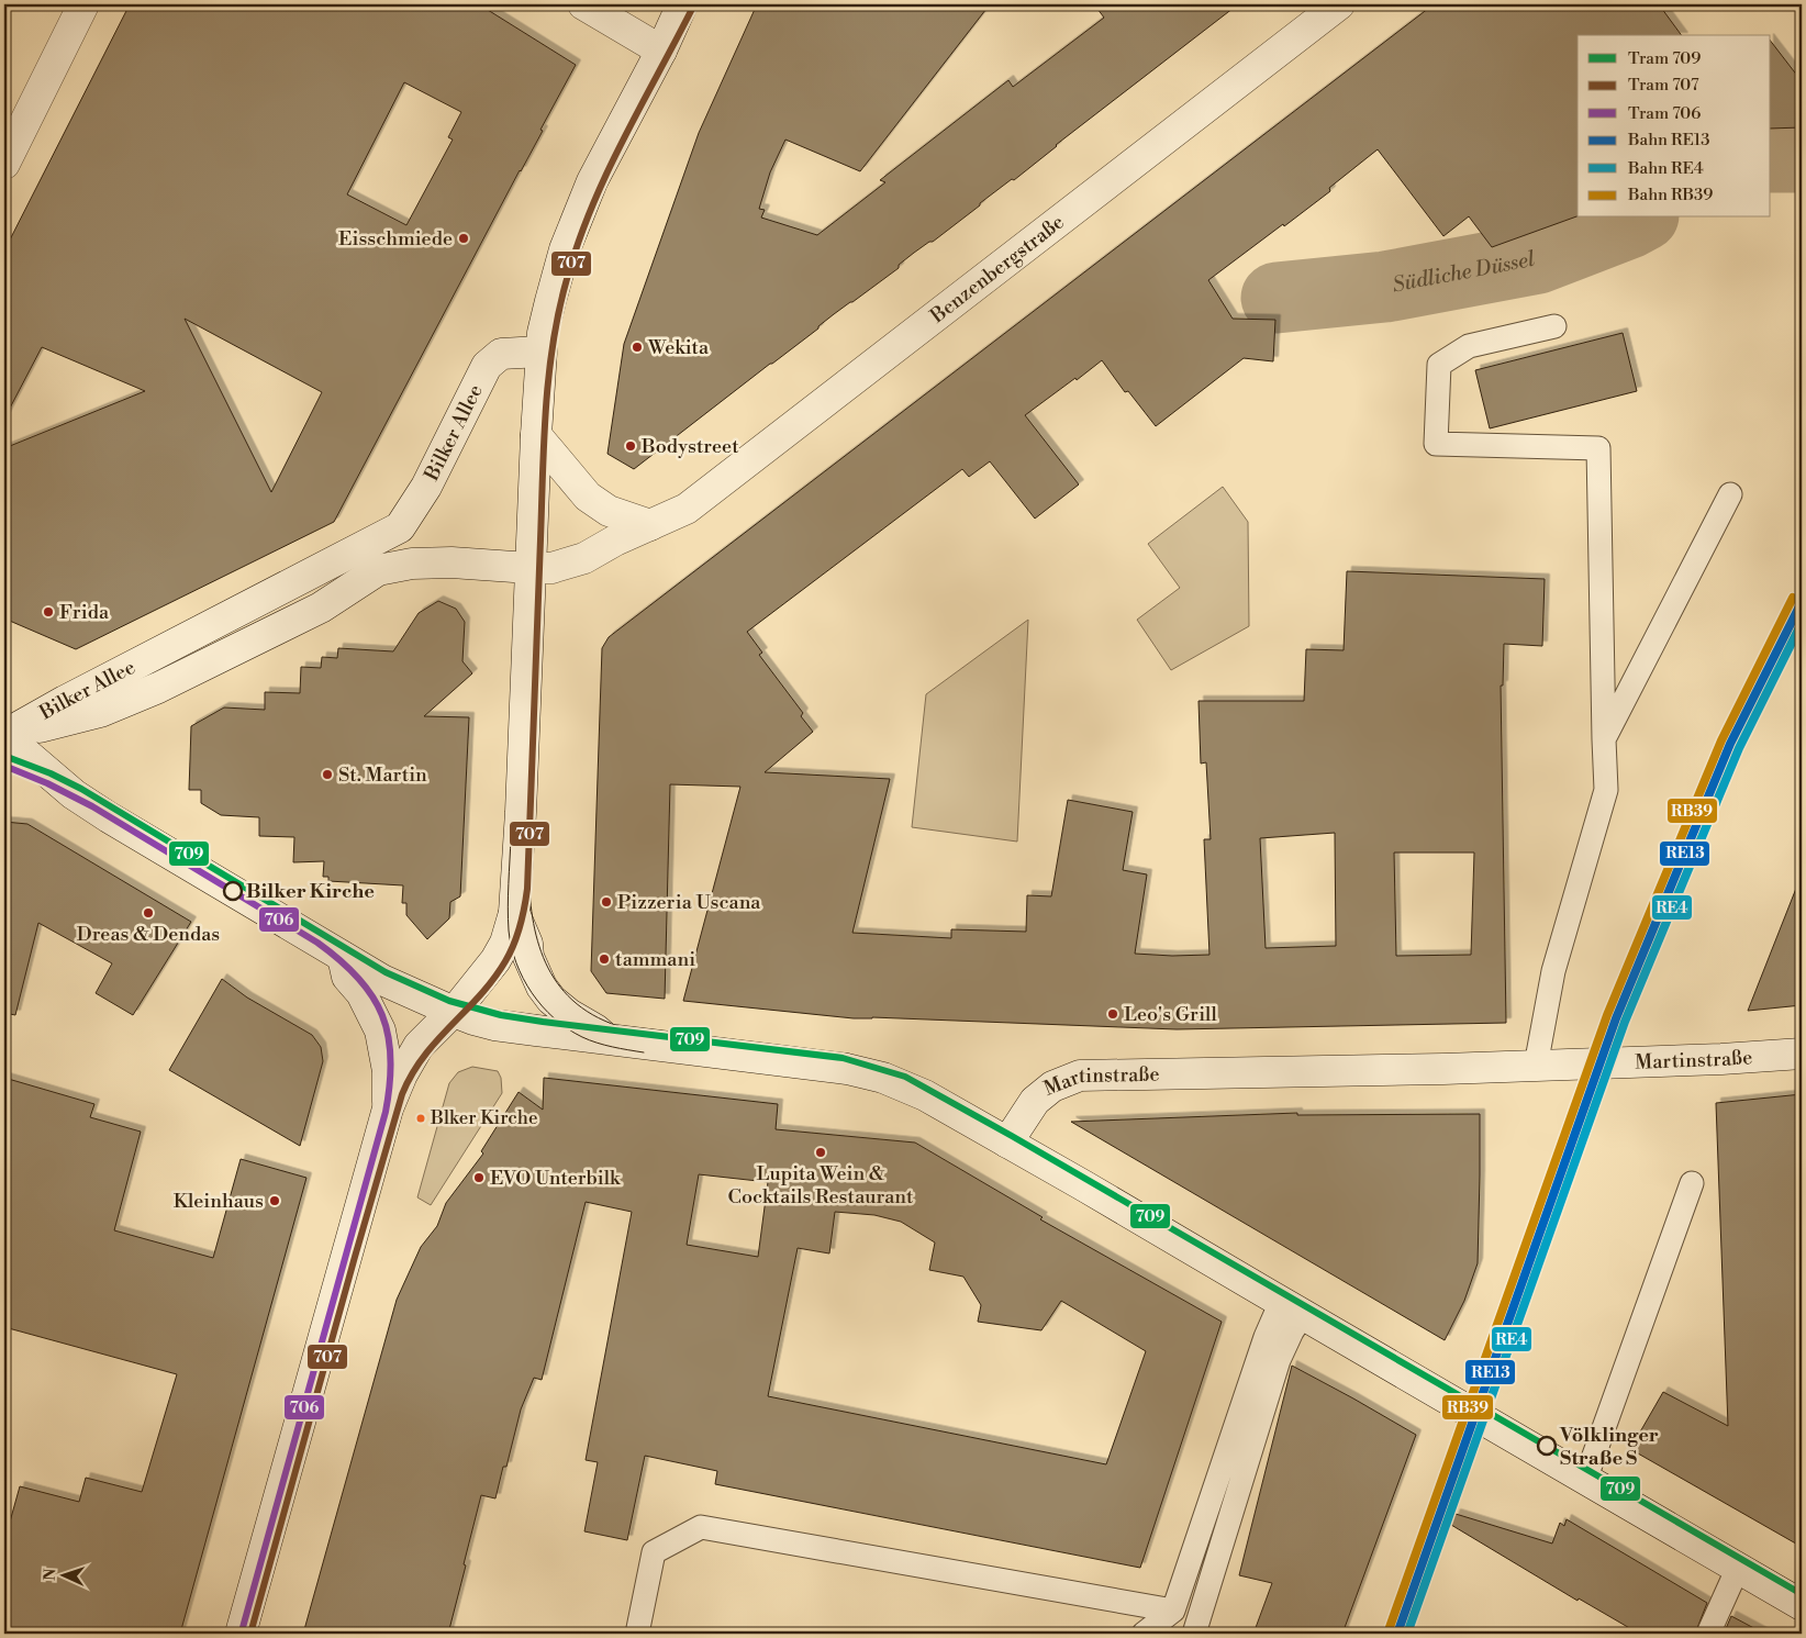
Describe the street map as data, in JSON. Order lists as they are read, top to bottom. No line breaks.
{"streets":{"street":["Benzenbergstraße","Bilker Allee","Martinstraße"]},"crossings":[["Benzenbergstraße","Bilker Allee"]],"water":["Südliche Düssel"],"places":["Eisschmiede","Wekita","Bodystreet","Frida","St. Martin","Bilker Kirche","Pizzeria Uscana","Dreas & Dendas","tammani","Leo's Grill","Blker Kirche","Lupita Wein & Cocktails Restaurant","EVO Unterbilk","Kleinhaus","Völklinger Straße S"],"lines":["tram line 707","rail line RB39","rail line RE13","rail line RE4","tram line 709","tram line 706"],"legend":["Tram 709","Tram 707","Tram 706","Bahn RE13","Bahn RE4","Bahn RB39"],"north":"left"}
